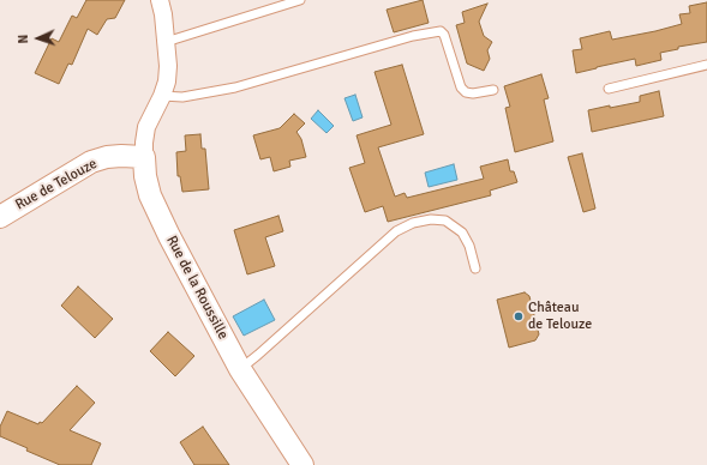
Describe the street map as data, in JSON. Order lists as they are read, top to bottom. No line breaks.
{"streets":{"street":["Rue de Telouze","Rue de la Roussille"]},"crossings":[["Rue de Telouze","Rue de la Roussille"]],"places":["Château de Telouze"],"north":"left"}
